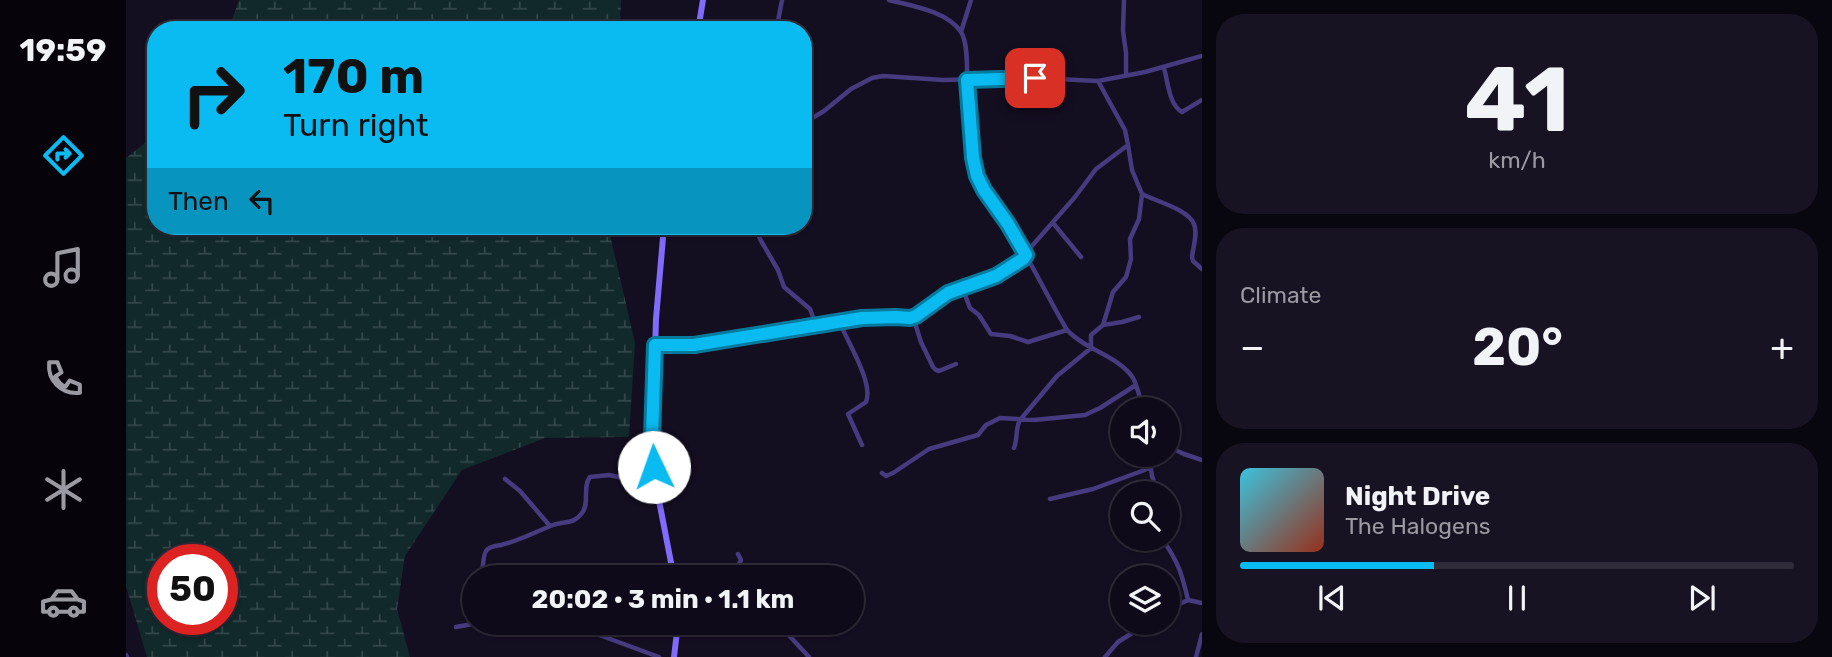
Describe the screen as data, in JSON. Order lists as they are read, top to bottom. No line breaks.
{"page":{"tabs":"19:59","tile":[["41","km/h"],"Climate"],"turn":["170 m","Turn right"],"then":"Then","heat":["−","20°","+"],"song":["Night Drive","The Halogens"],"limit":"50","trip":"20:02 · 3 min · 1.1 km"}}
